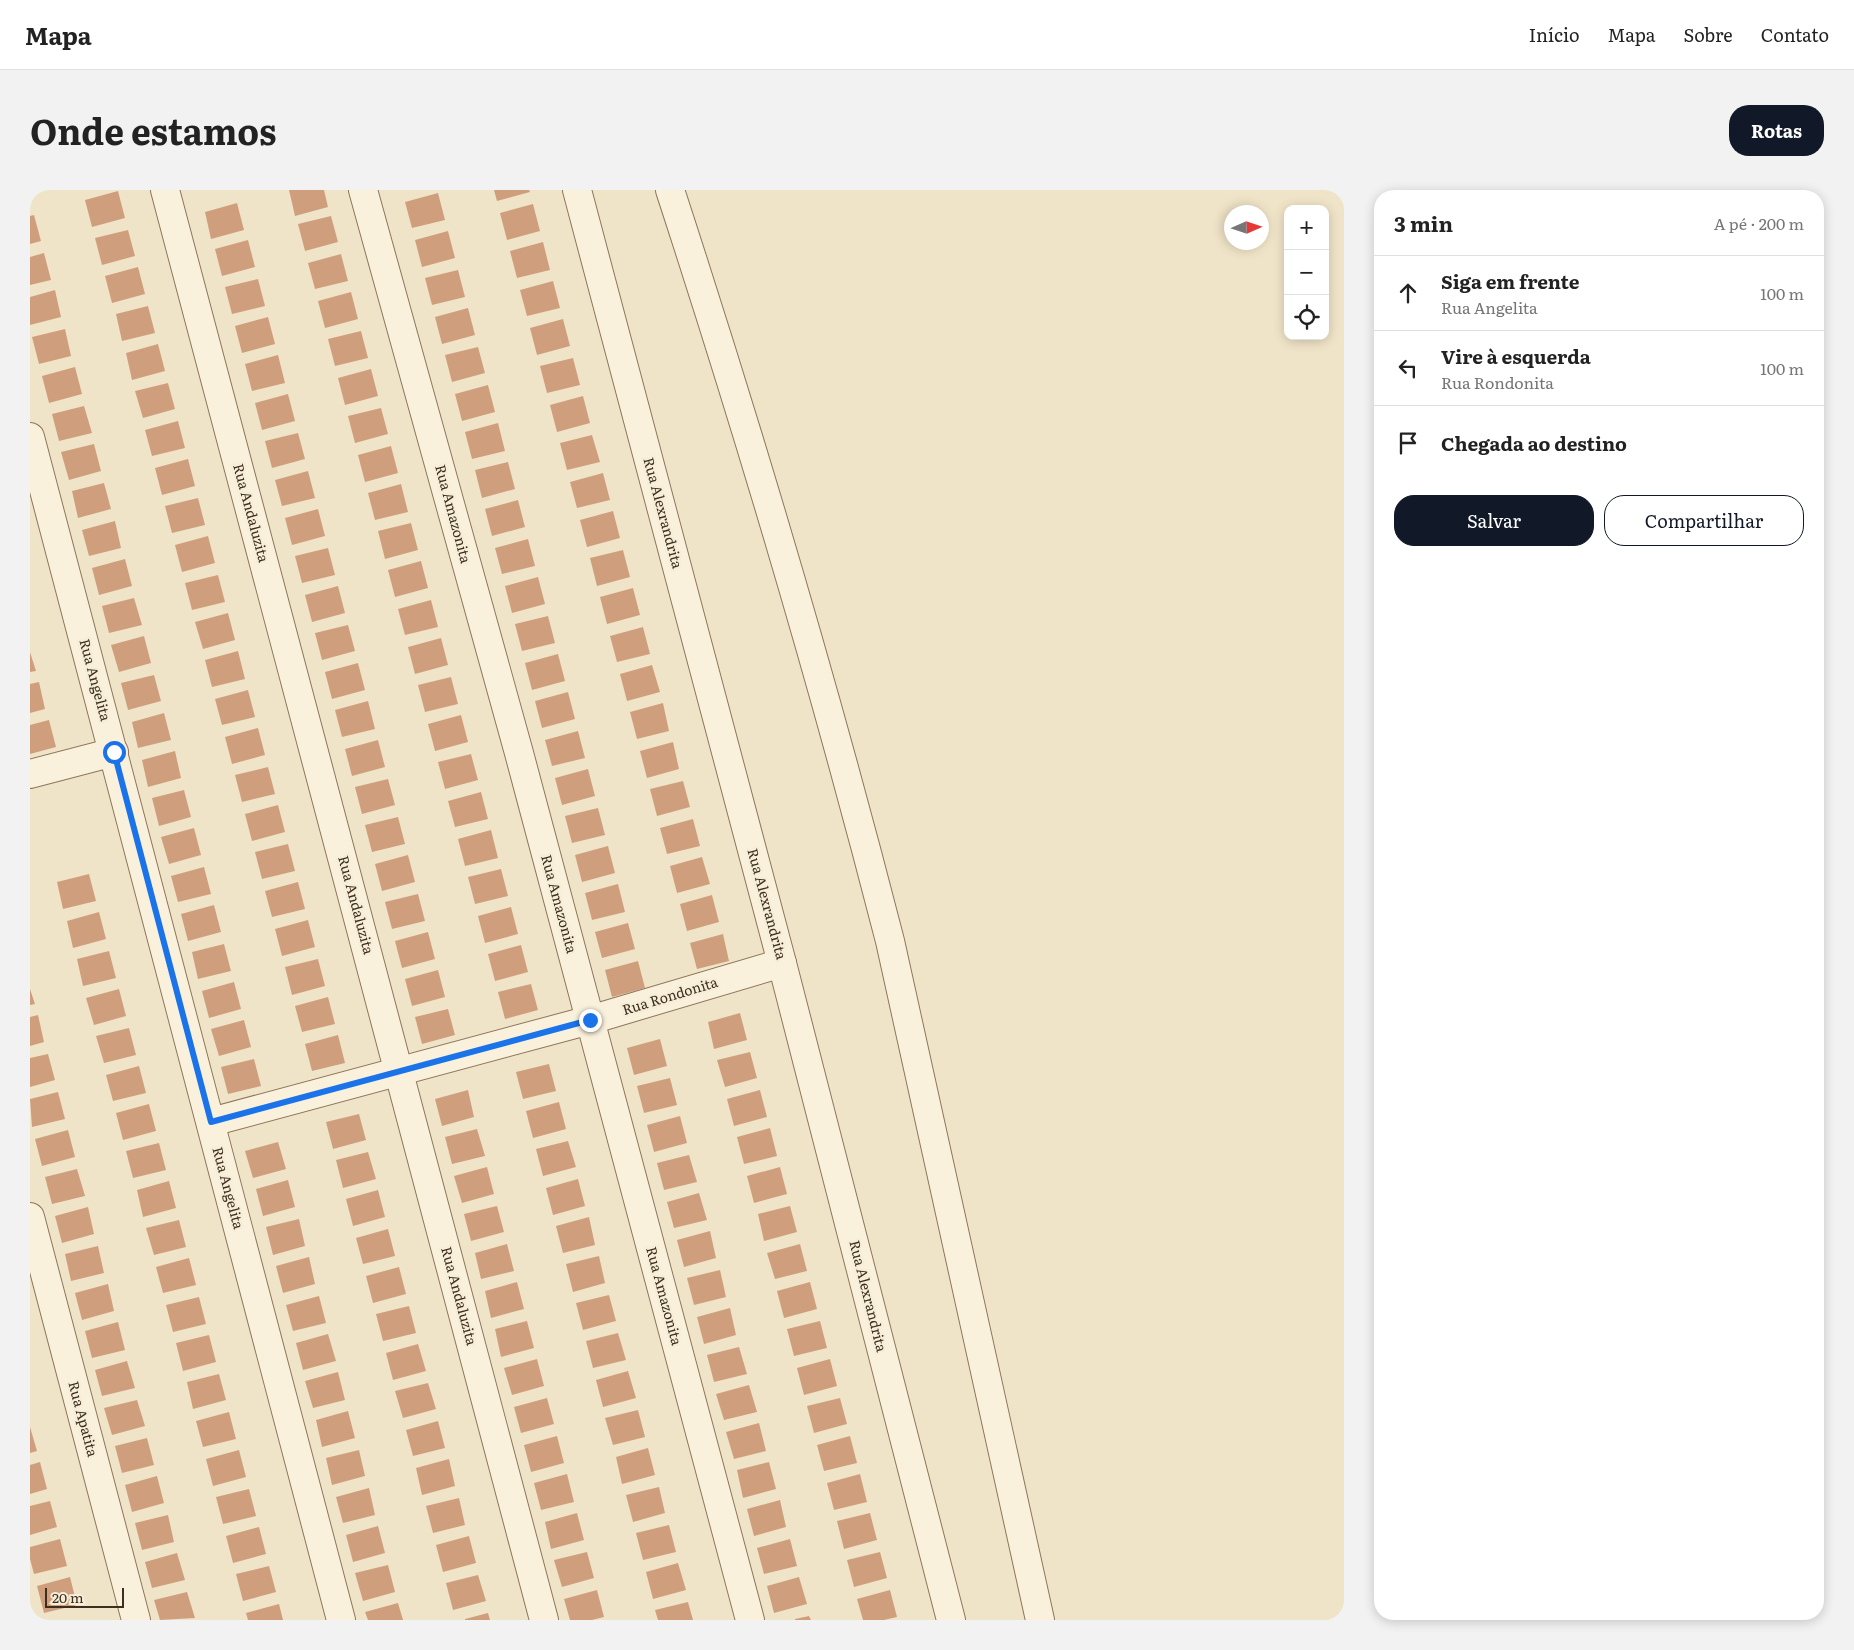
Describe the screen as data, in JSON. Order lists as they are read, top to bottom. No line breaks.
{"streets":{"street":["Rua Andaluzita","Rua Alexrandrita","Rua Amazonita","Rua Angelita","Rua Rondonita","Rua Apatita"]},"crossings":[["Rua Andaluzita","Rua Rondonita"],["Rua Alexrandrita","Rua Rondonita"],["Rua Amazonita","Rua Rondonita"],["Rua Angelita","Rua Rondonita"]],"scale_bar":"20 m","north":"right","page":{"header":"Mapa","nav":["Início","Mapa","Sobre","Contato"],"title":"Onde estamos","buttons":["Rotas",["Salvar","Compartilhar"]],"heading":["3 min","A pé · 200 m"],"map_buttons":["+","−"],"list":[["Siga em frente","Rua Angelita","100 m"],["Vire à esquerda","Rua Rondonita","100 m"],"Chegada ao destino"],"scale":"20 m"}}
